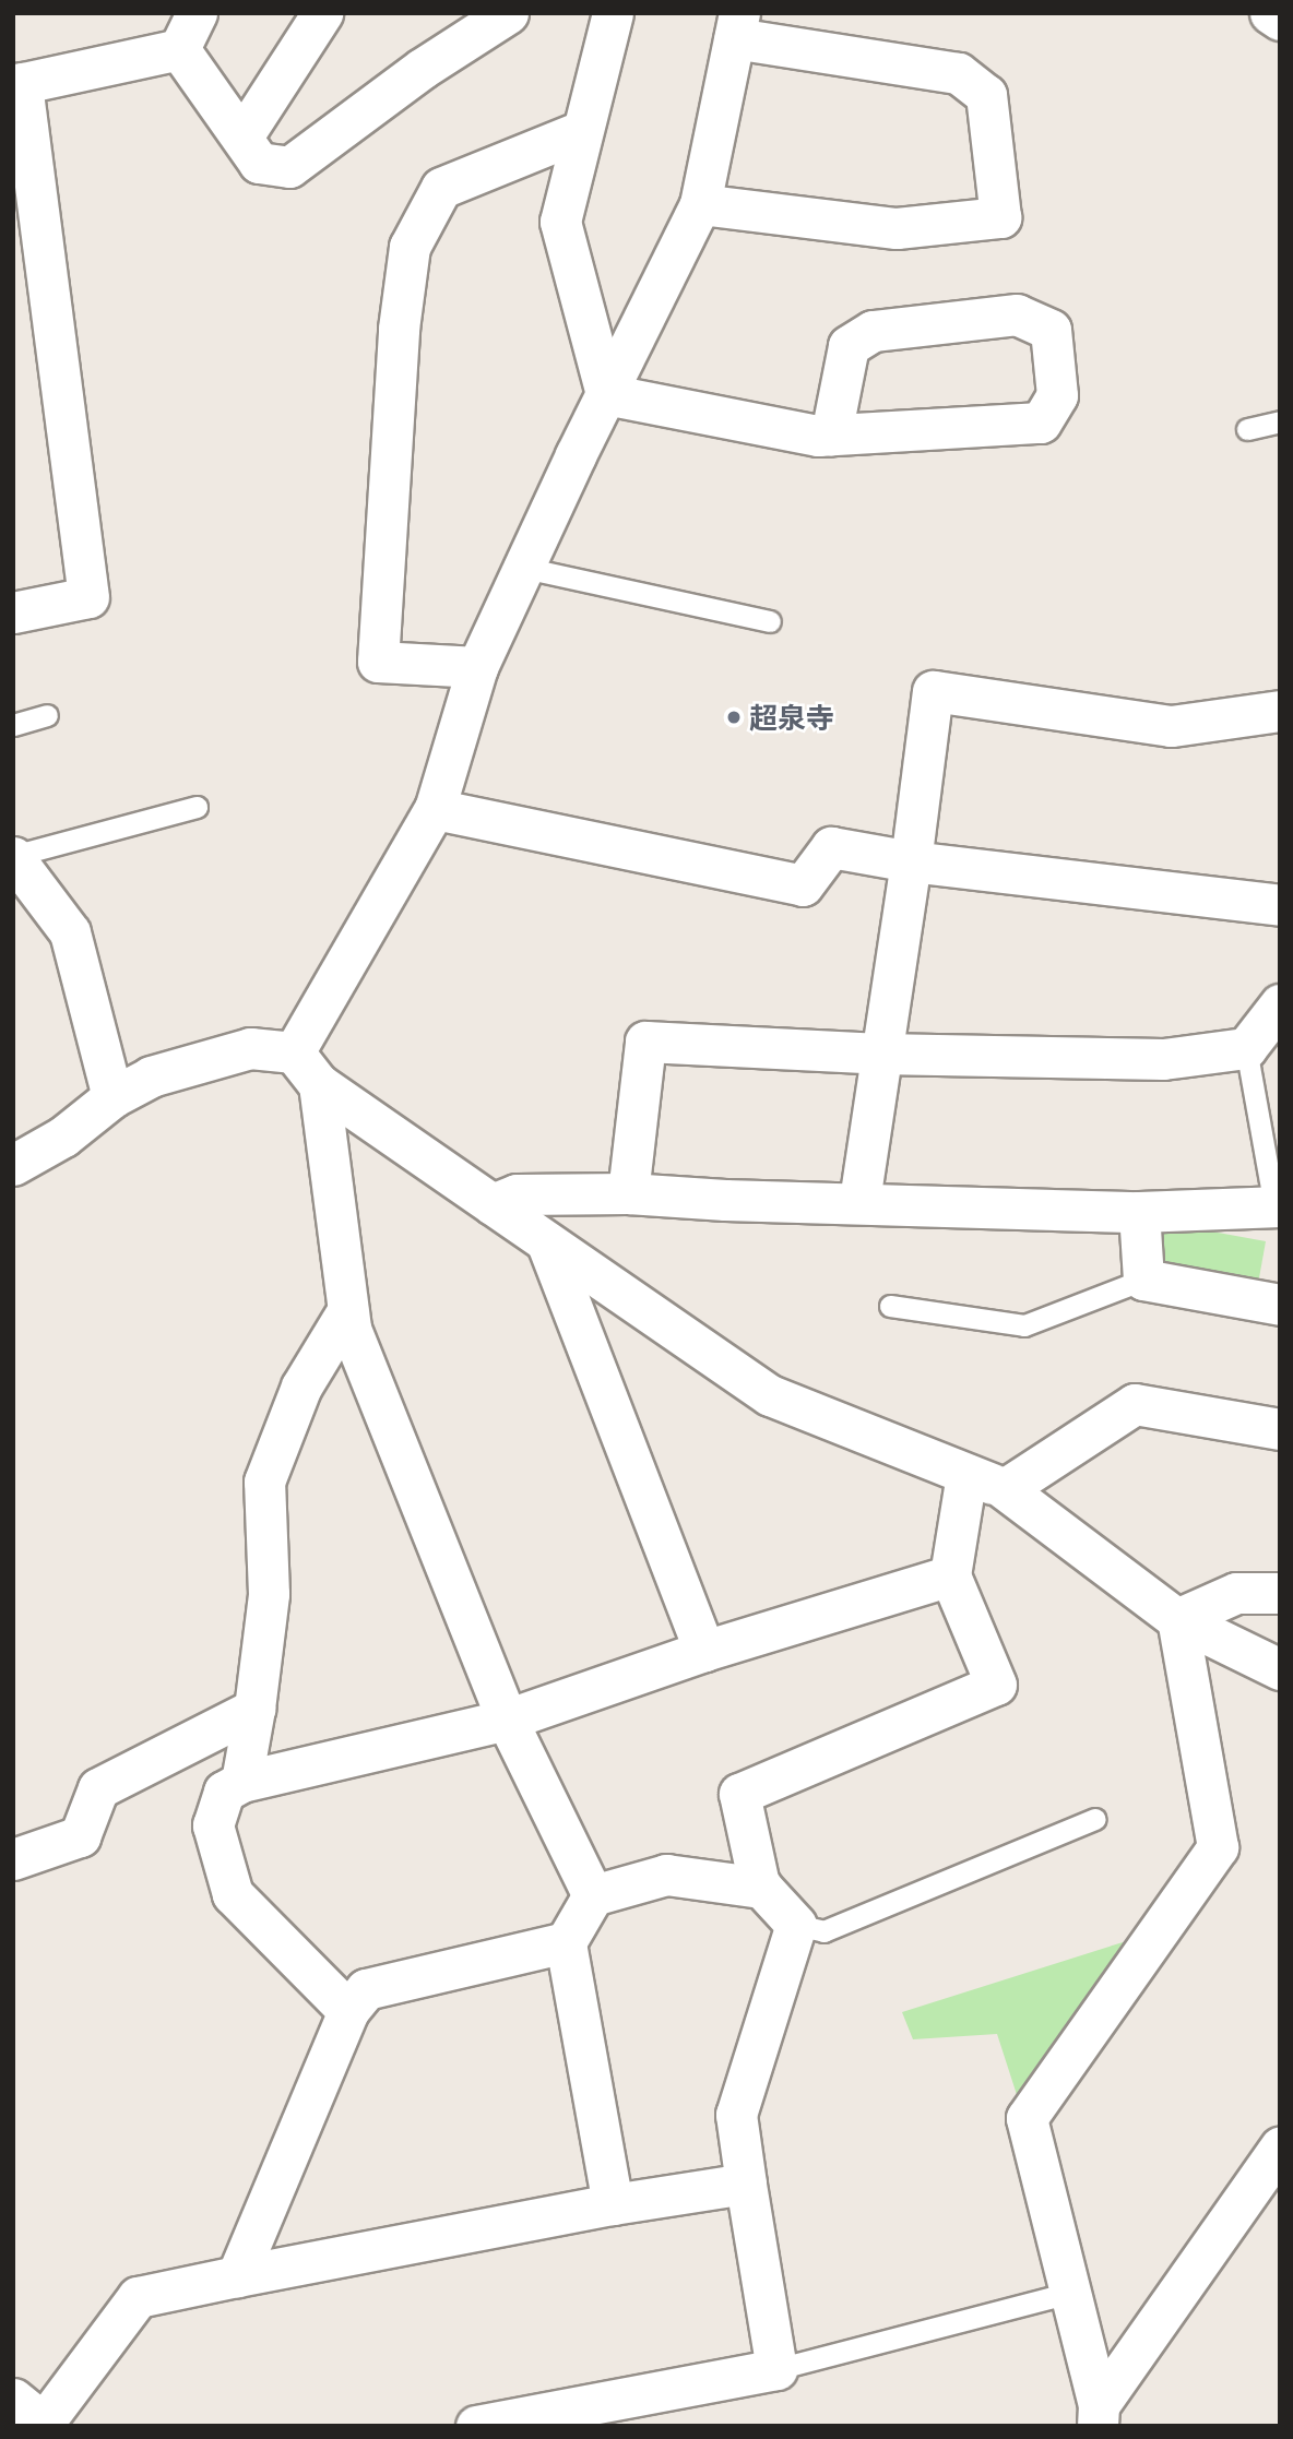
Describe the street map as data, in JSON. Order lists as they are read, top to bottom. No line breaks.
{"places":["超泉寺"]}
